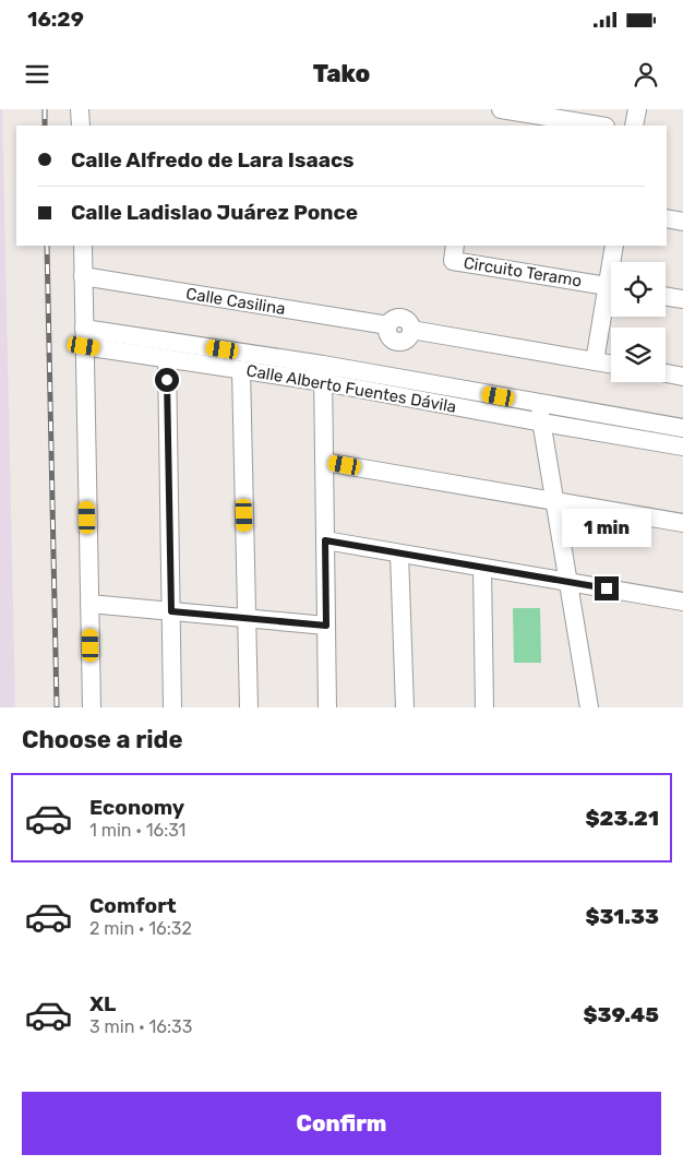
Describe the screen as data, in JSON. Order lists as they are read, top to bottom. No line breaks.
{"streets":{"street":["Circuito Teramo","Calle Casilina","Calle Alberto Fuentes Dávila"]},"page":{"status":"16:29","header":"Tako","banner":["Calle Alfredo de Lara Isaacs","Calle Ladislao Juárez Ponce"],"bubble":"1 min","heading":"Choose a ride","list":[{"name":"Economy","note":"1 min · 16:31","value":"$23.21"},{"name":"Comfort","note":"2 min · 16:32","value":"$31.33"},{"name":"XL","note":"3 min · 16:33","value":"$39.45"}],"buttons":"Confirm"}}
